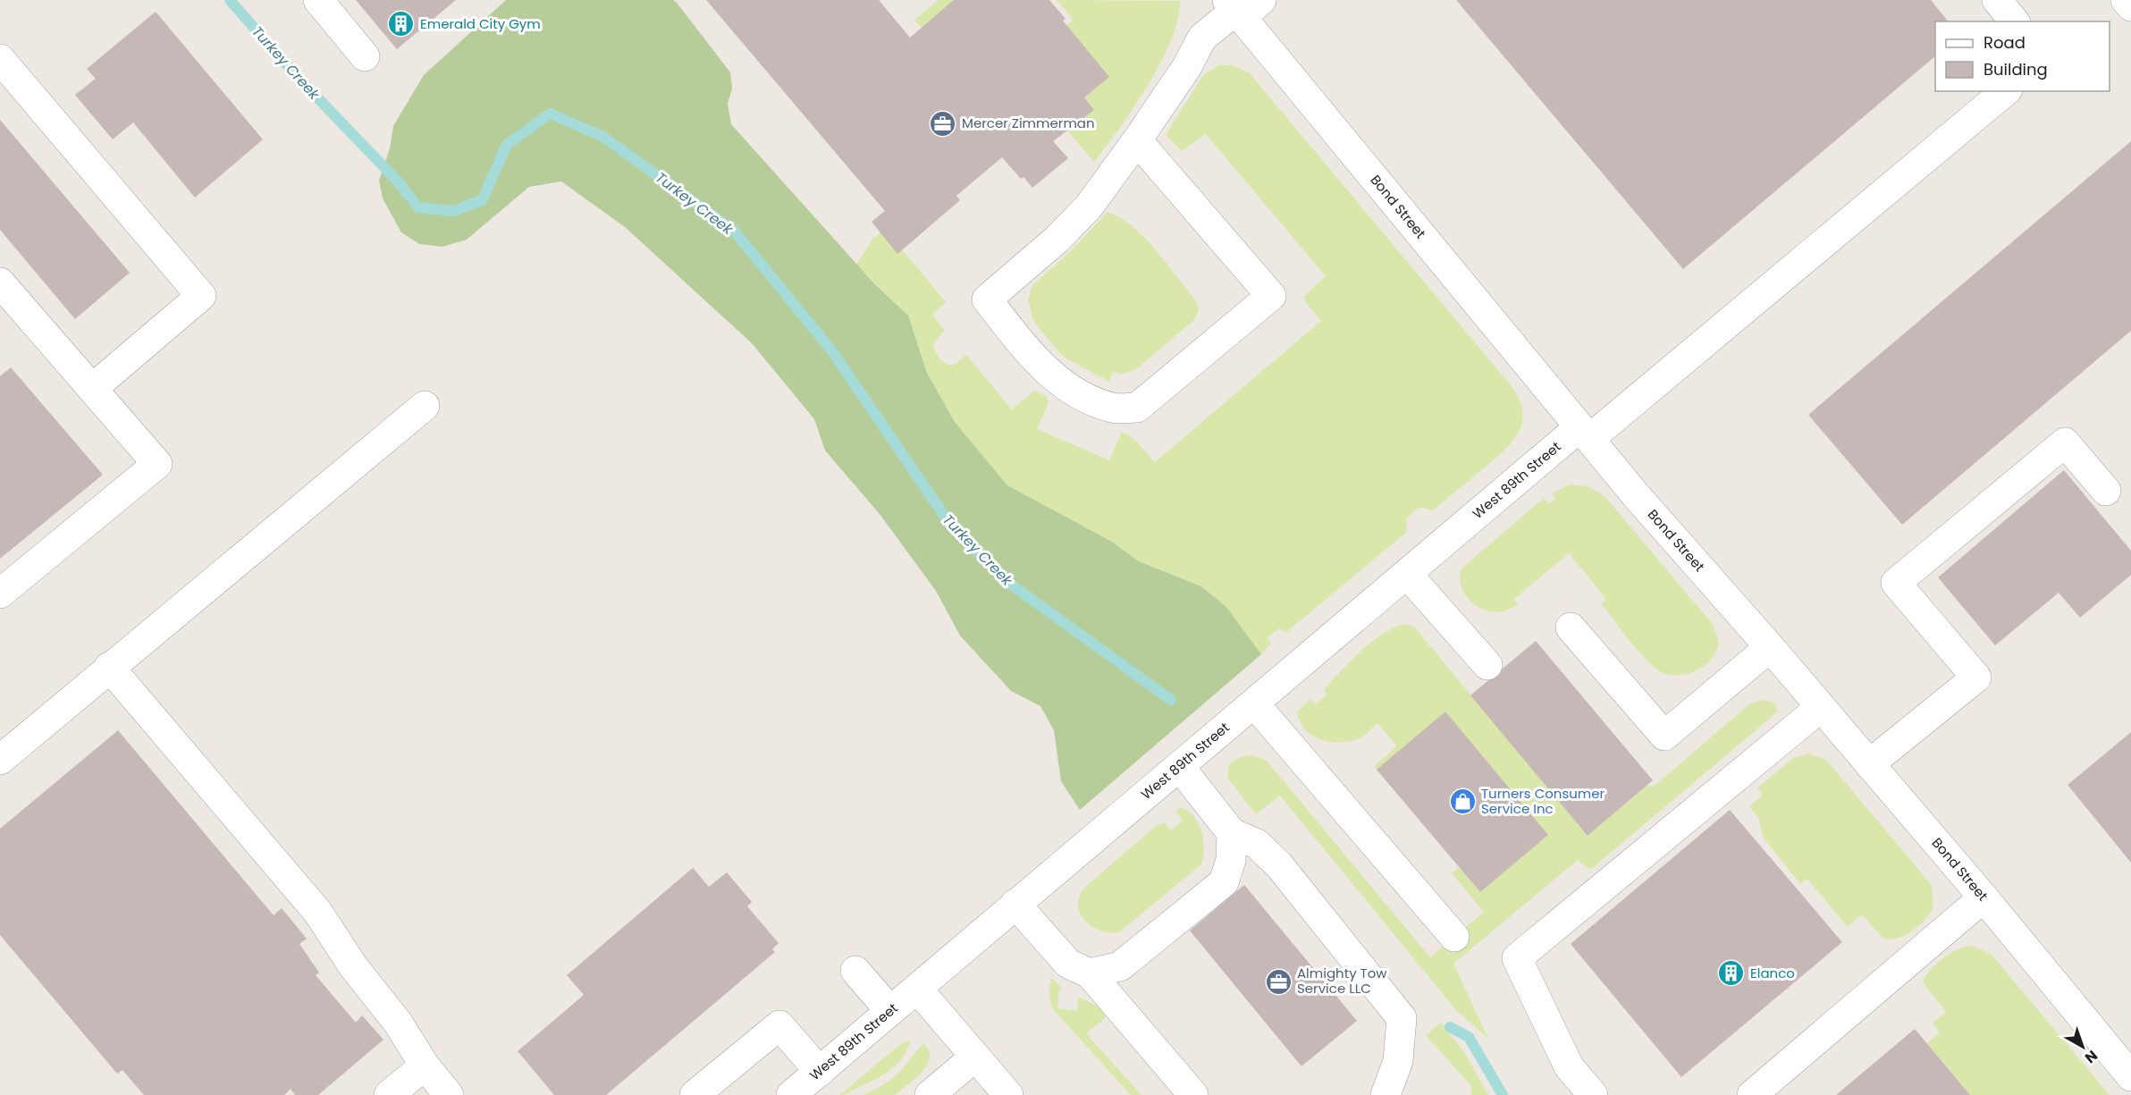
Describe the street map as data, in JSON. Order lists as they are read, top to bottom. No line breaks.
{"streets":{"street":["Bond Street","West 89th Street"]},"crossings":[["Bond Street","West 89th Street"]],"water":["Turkey Creek"],"places":{"building":["Emerald City Gym","Elanco"],"office":["Mercer Zimmerman","Almighty Tow Service LLC"],"shop":["Turners Consumer Service Inc"]},"legend":["Road","Building"],"north":"bottom right"}
